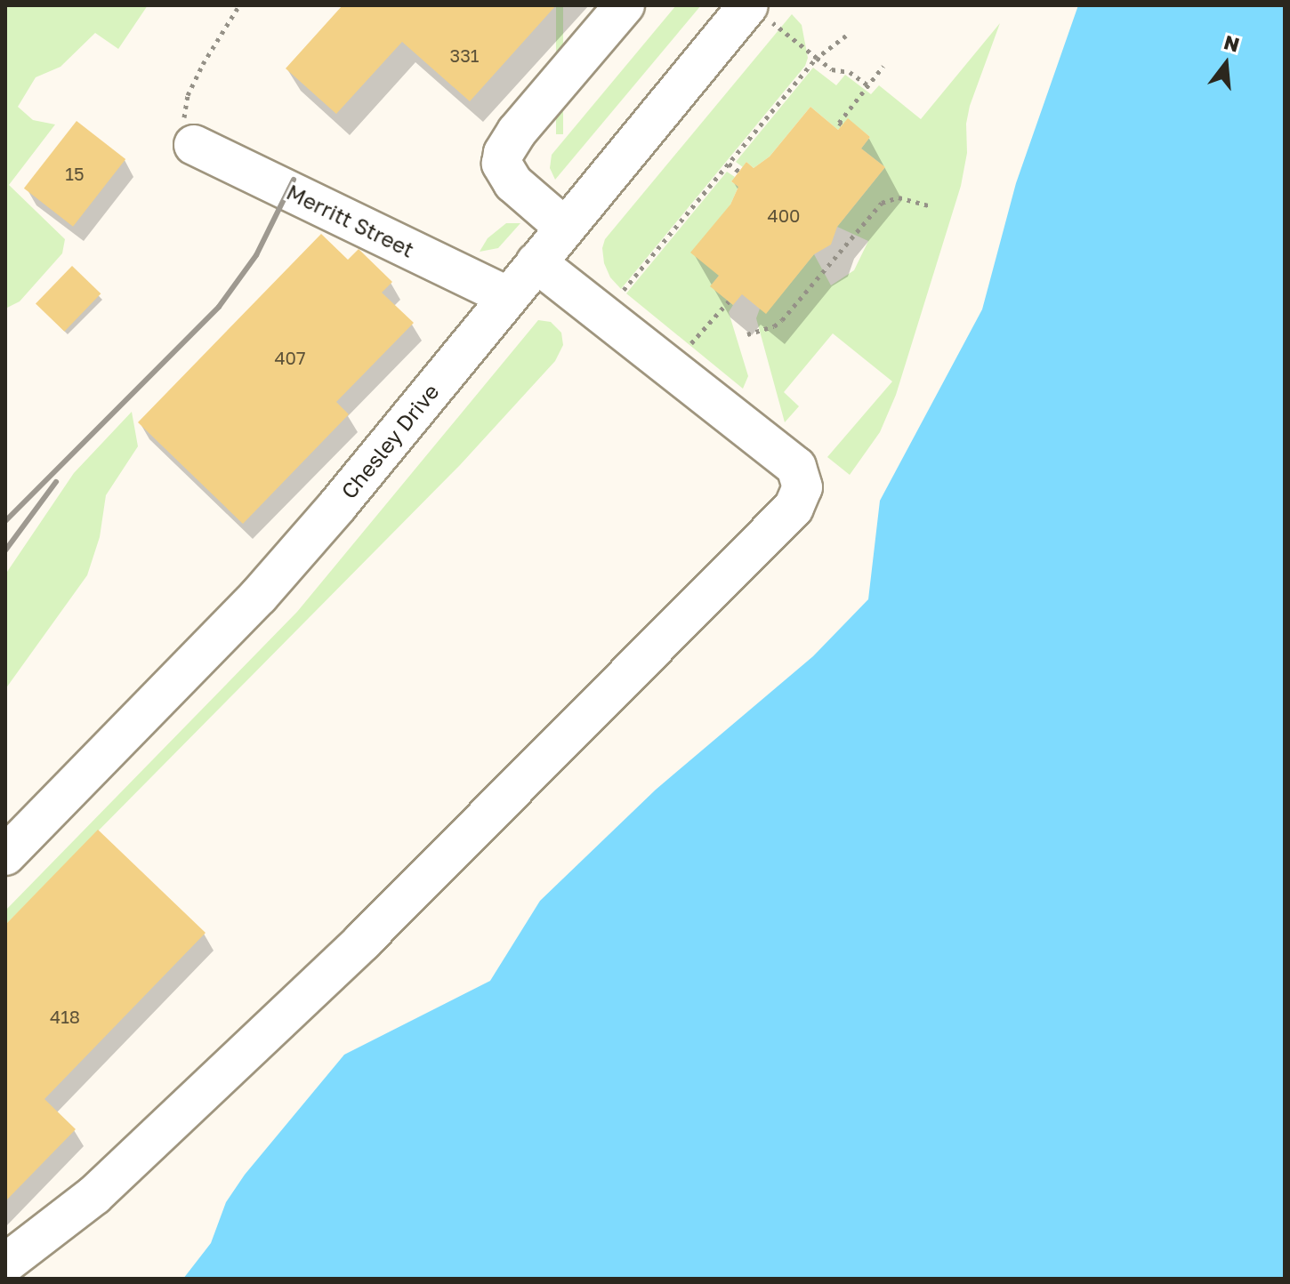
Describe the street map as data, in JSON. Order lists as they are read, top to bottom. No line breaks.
{"streets":{"main road":["Merritt Street","Chesley Drive"]},"crossings":[["Merritt Street","Chesley Drive"]],"house_numbers":["331","15","400","407","418"],"north":"top"}
